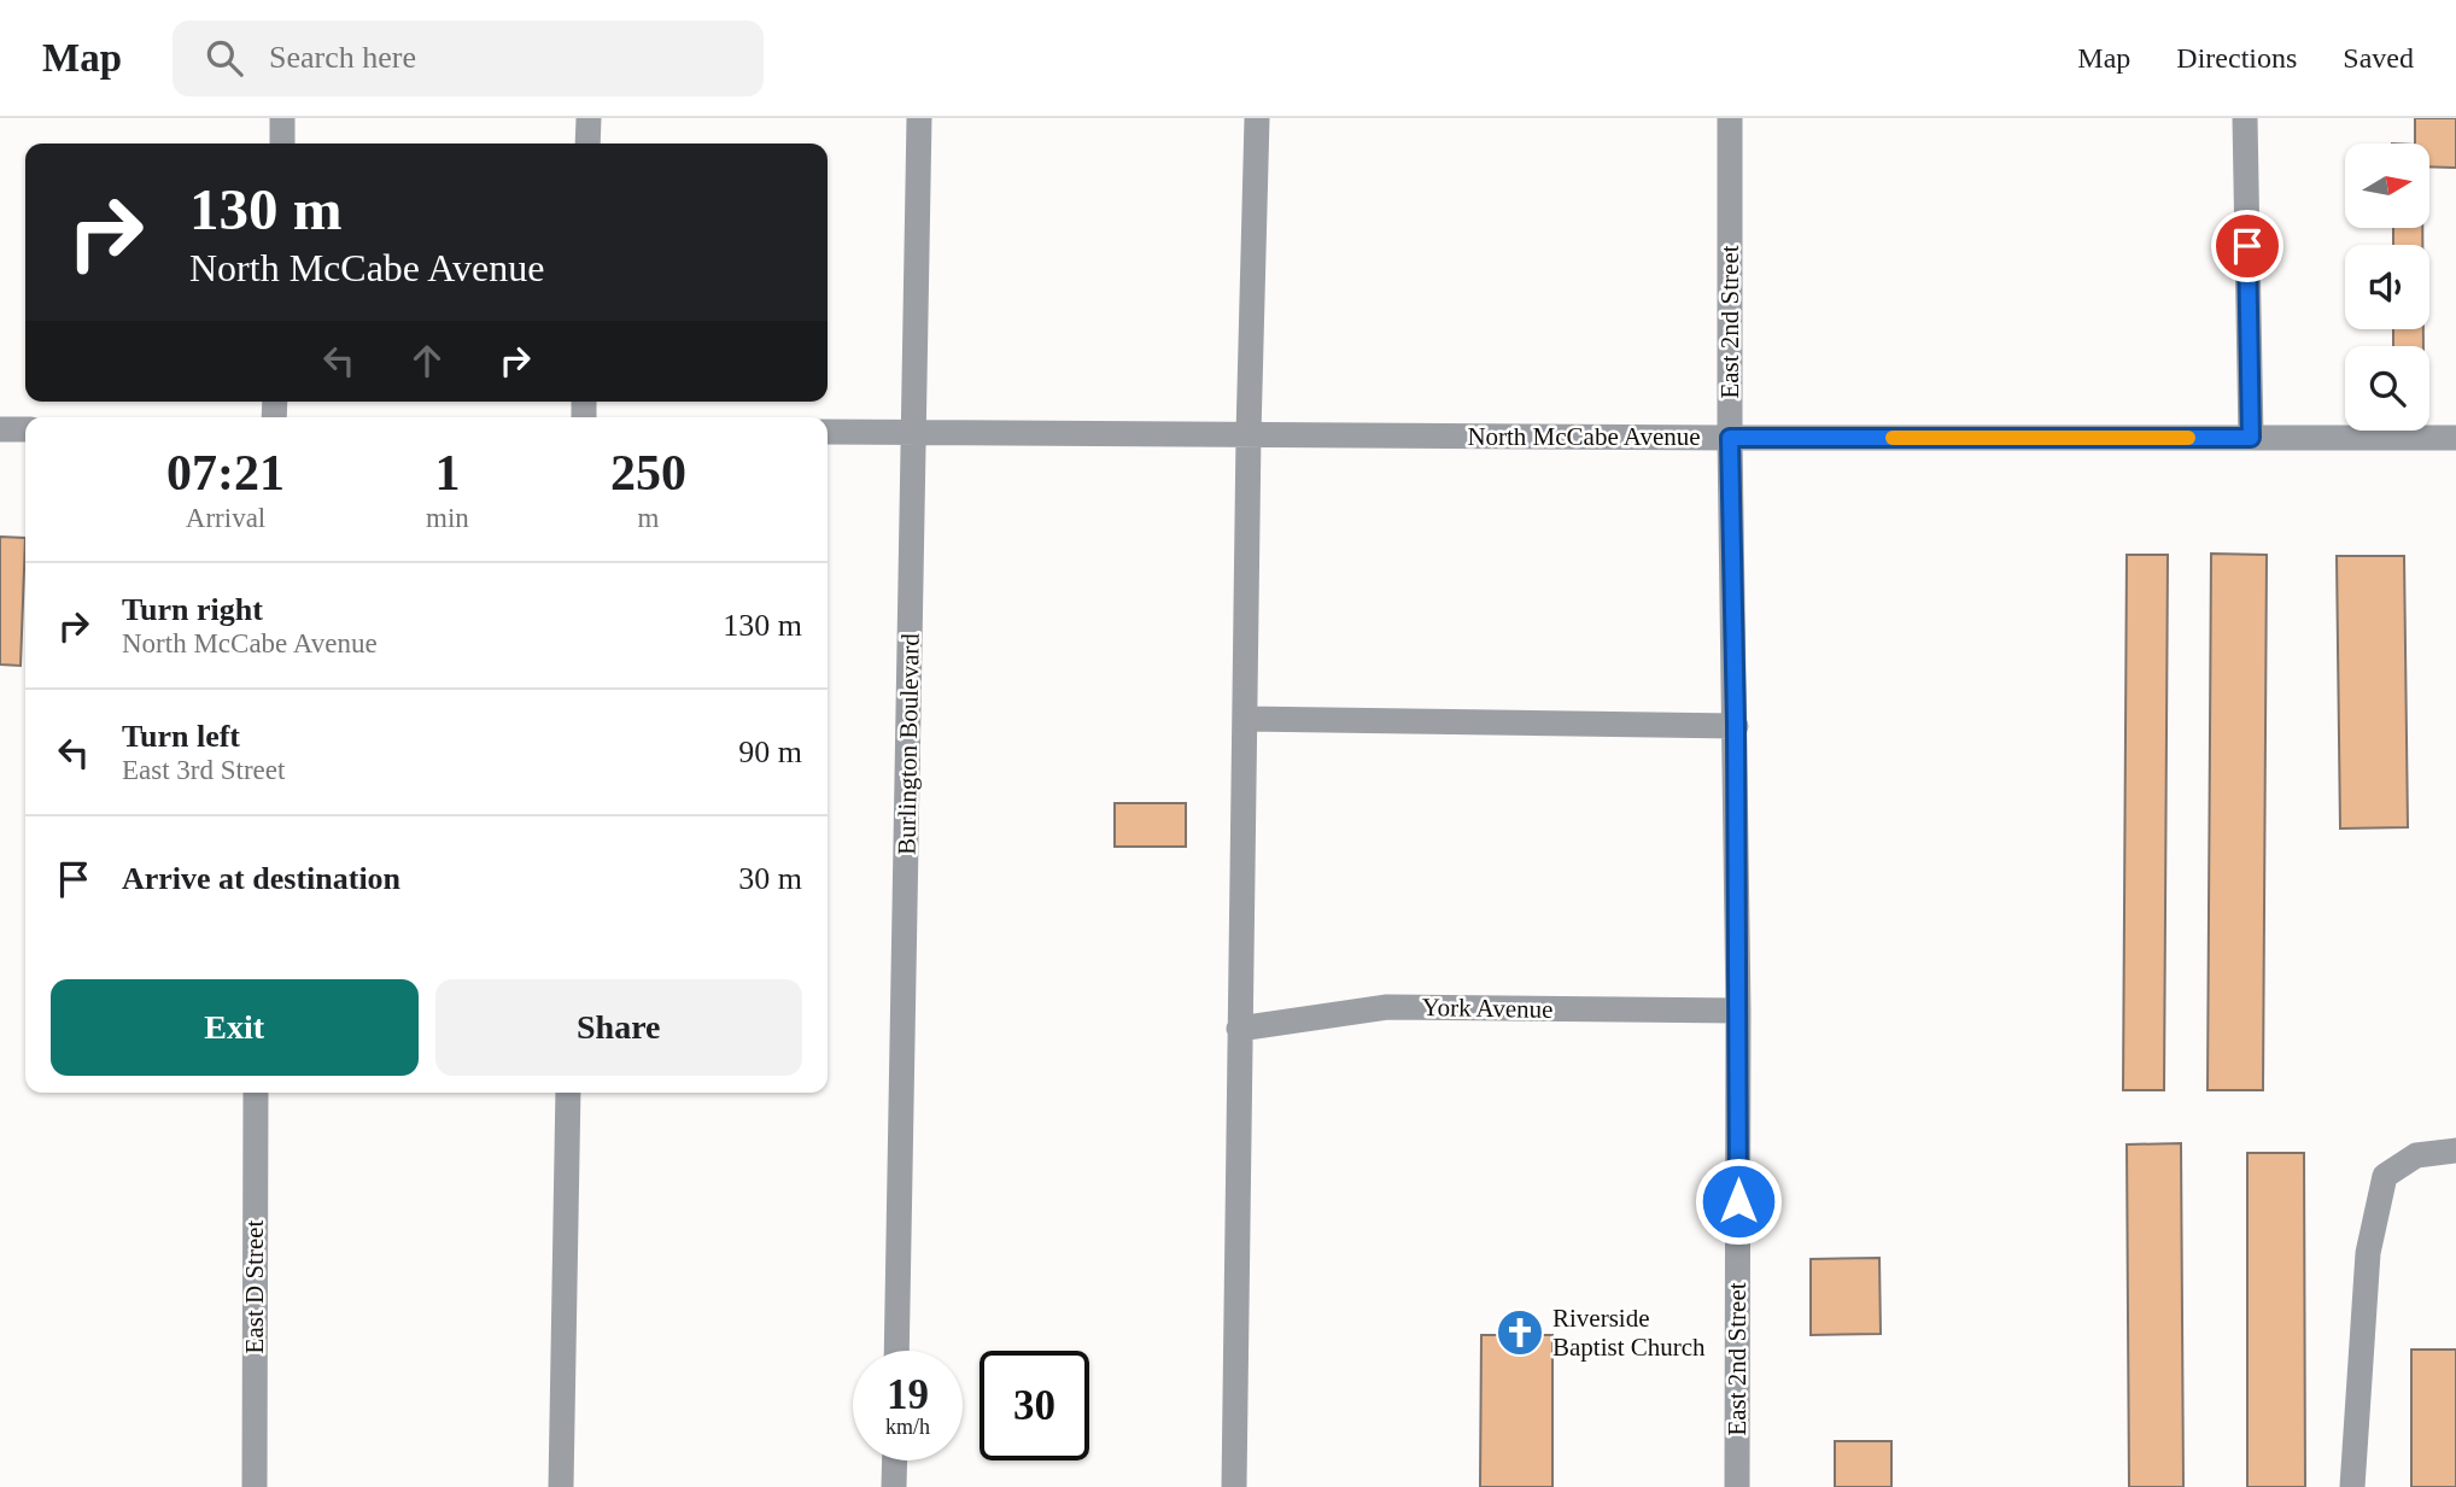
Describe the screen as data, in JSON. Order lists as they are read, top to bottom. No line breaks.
{"streets":{"street":["East 2nd Street","North McCabe Avenue","Burlington Boulevard","York Avenue","East D Street"]},"crossings":[["East 2nd Street","North McCabe Avenue"],["East 2nd Street","York Avenue"],["North McCabe Avenue","Burlington Boulevard"]],"places":{"church":["Riverside Baptist Church"]},"north":"right","page":{"header":"Map","search":"Search here","nav":["Map","Directions","Saved"],"turn":["130 m","North McCabe Avenue"],"eta":["07:21","Arrival","1","min","250","m"],"list":[{"name":"Turn right","note":"North McCabe Avenue","value":"130 m"},{"name":"Turn left","note":"East 3rd Street","value":"90 m"},{"name":"Arrive at destination","value":"30 m"}],"buttons":["Exit","Share"],"speed":"19 km/h","limit":"30"}}
